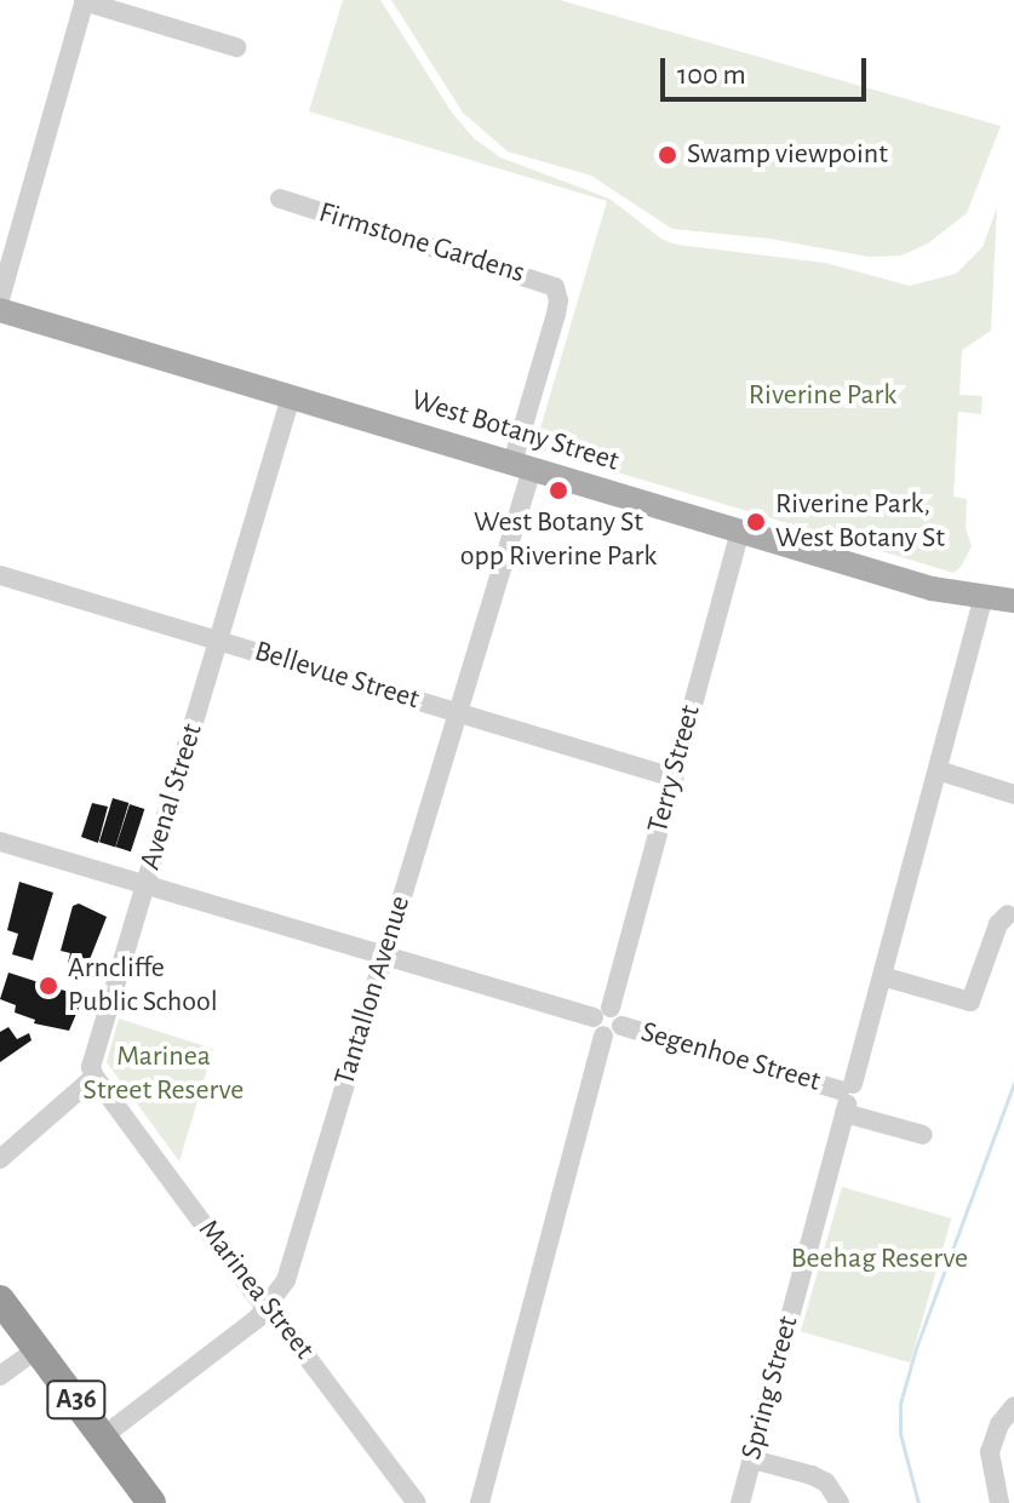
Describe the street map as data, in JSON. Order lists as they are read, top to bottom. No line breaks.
{"streets":{"highway":["A36"],"main road":["West Botany Street"],"street":["Firmstone Gardens","Bellevue Street","Terry Street","Avenal Street","Tantallon Avenue","Segenhoe Street","Marinea Street","Spring Street"]},"crossings":[["Firmstone Gardens","West Botany Street"],["Firmstone Gardens","Tantallon Avenue"],["West Botany Street","Terry Street"],["West Botany Street","Avenal Street"],["West Botany Street","Tantallon Avenue"],["West Botany Street","Spring Street"],["Bellevue Street","Terry Street"],["Bellevue Street","Avenal Street"],["Bellevue Street","Tantallon Avenue"],["Terry Street","Segenhoe Street"],["Avenal Street","Segenhoe Street"],["Avenal Street","Marinea Street"],["Tantallon Avenue","Segenhoe Street"],["Tantallon Avenue","Marinea Street"],["Tantallon Avenue","A36"],["Segenhoe Street","Spring Street"]],"parks":["Riverine Park","Marinea Street Reserve","Beehag Reserve"],"places":["Swamp viewpoint","West Botany St opp Riverine Park","Riverine Park, West Botany St","Arncliffe Public School"],"scale_bar":"100 m"}
